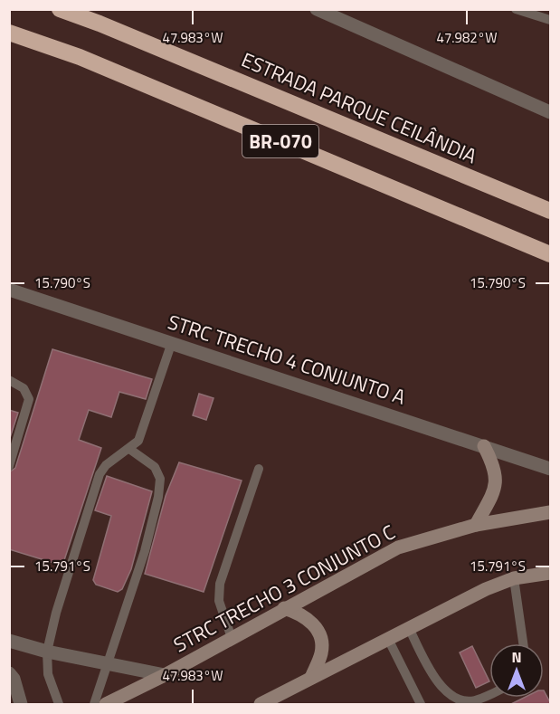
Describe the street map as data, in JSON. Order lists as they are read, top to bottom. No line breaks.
{"streets":{"highway":["ESTRADA PARQUE CEILÂNDIA","BR-070"],"main road":["STRC TRECHO 3 CONJUNTO C"],"street":["STRC TRECHO 4 CONJUNTO A"]},"north":"top","coordinates":["47.983°W","47.982°W","15.790°S","15.791°S"]}
